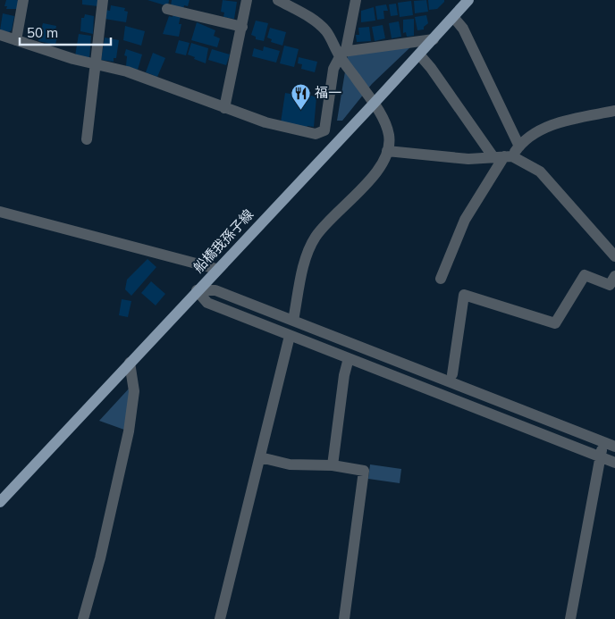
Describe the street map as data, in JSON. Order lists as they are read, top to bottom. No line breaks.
{"streets":{"main road":["船橋我孫子線"]},"places":{"restaurant":["福一"]},"scale_bar":"50 m"}
